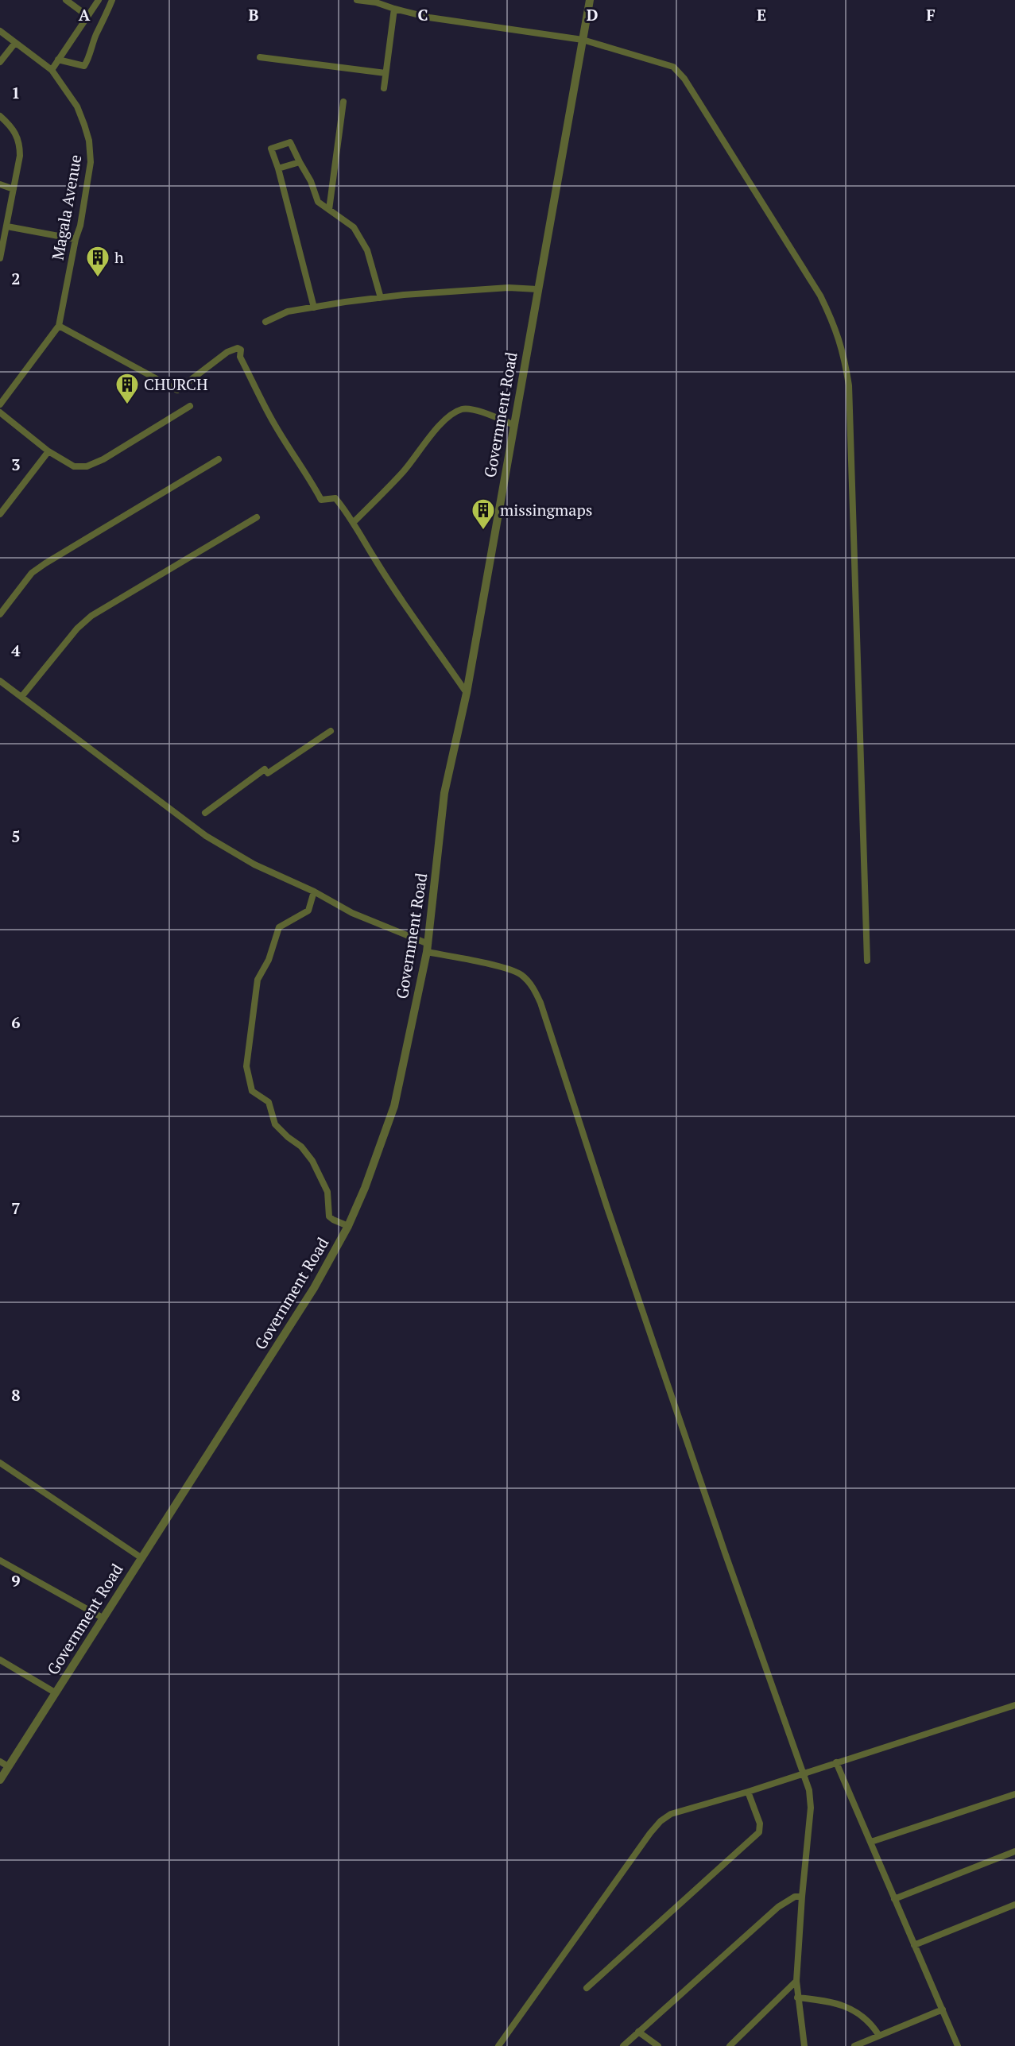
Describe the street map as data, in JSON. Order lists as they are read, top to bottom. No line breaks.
{"streets":{"street":["Magala Avenue","Government Road"]},"places":{"building":["h","CHURCH","missingmaps"]},"grid":{"columns":["A","B","C","D","E","F"],"rows":["1","2","3","4","5","6","7","8","9"]}}
